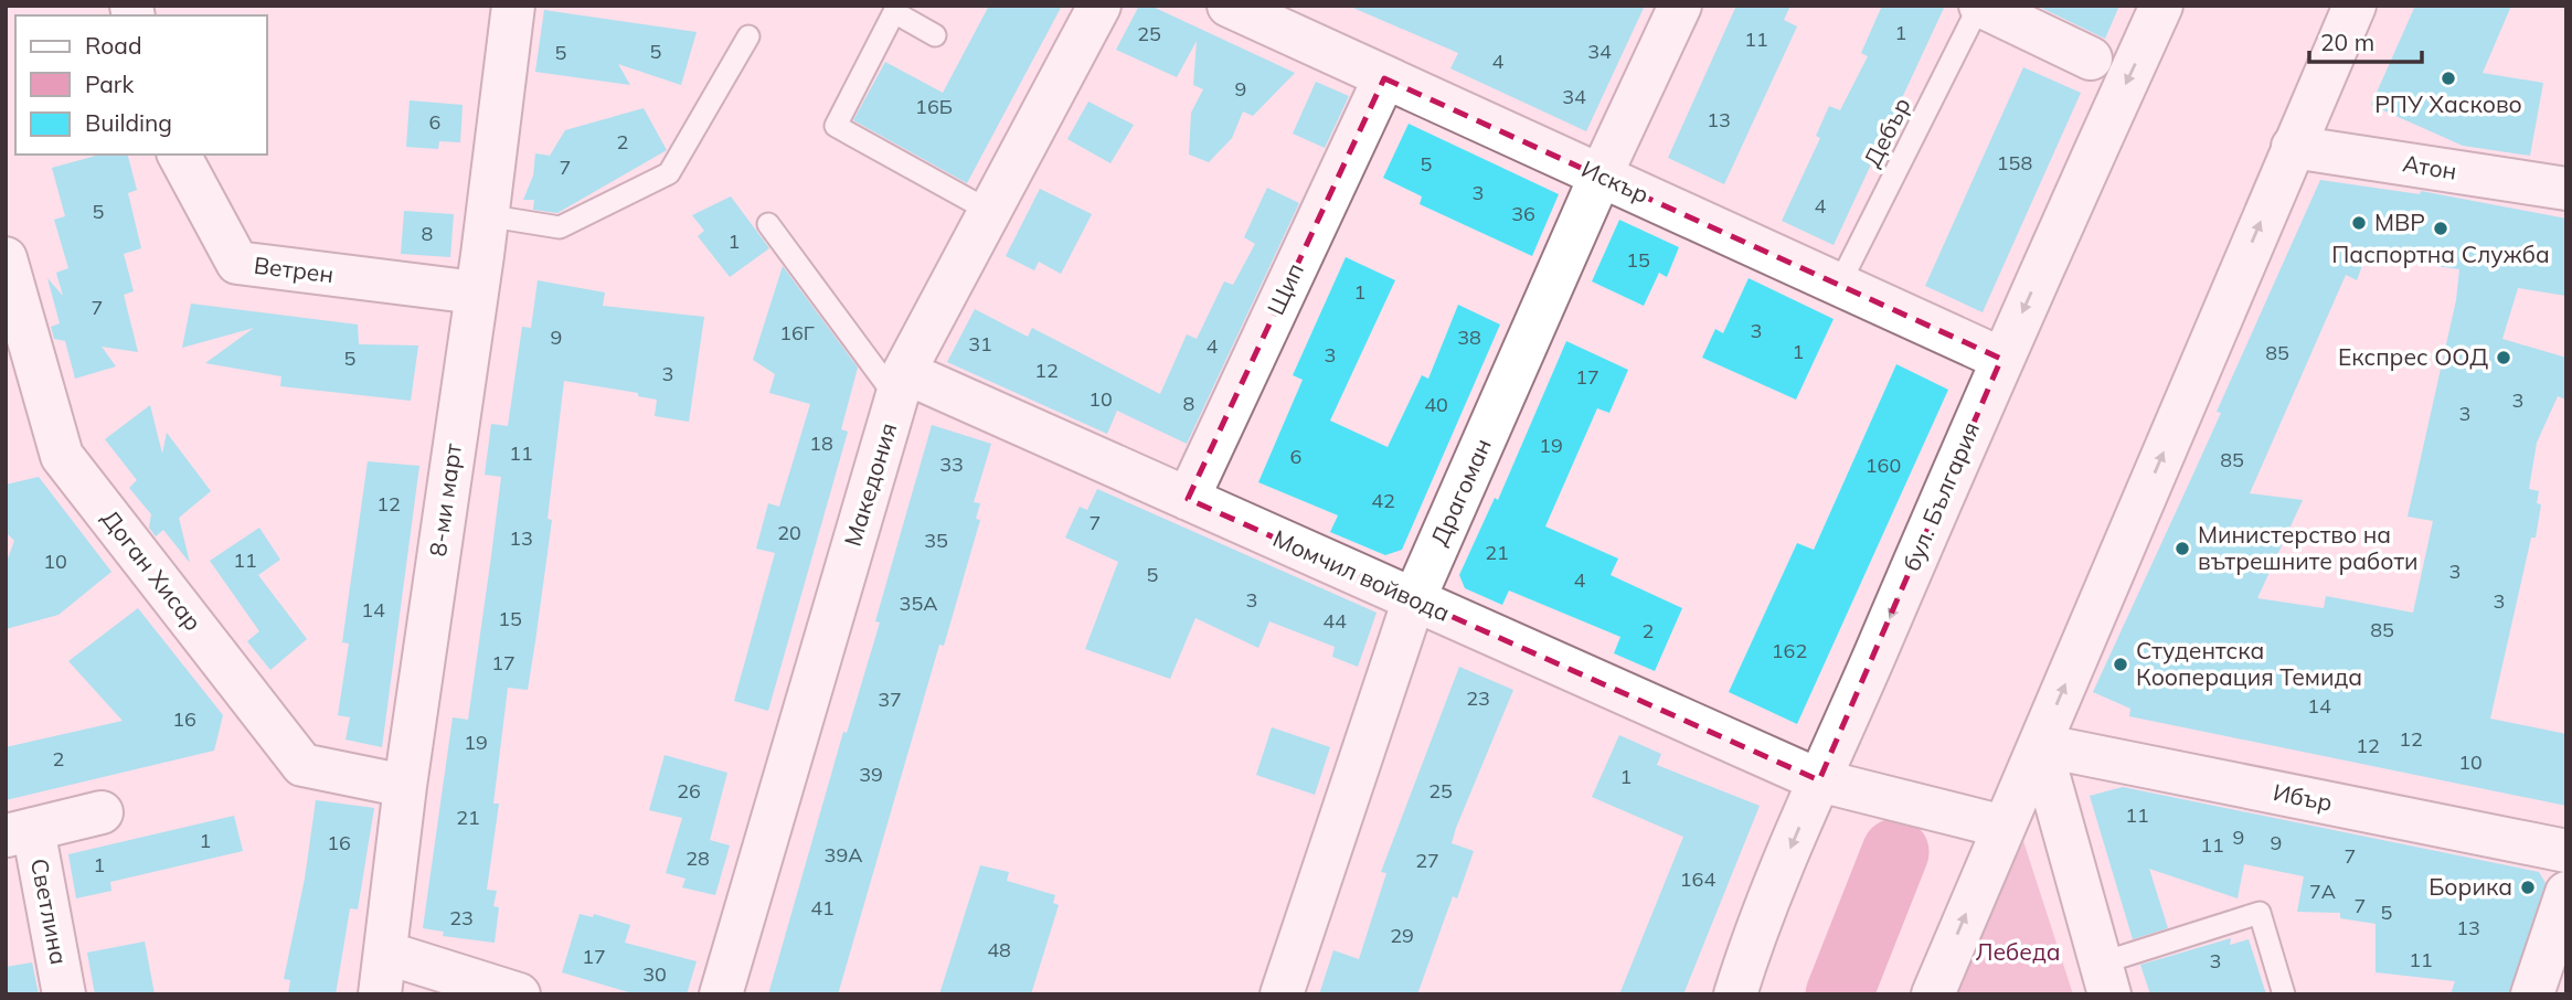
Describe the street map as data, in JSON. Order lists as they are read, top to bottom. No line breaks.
{"streets":{"street":["Атон","Искър","Ветрен","Щип","Македония","Драгоман","бул. България","8-ми март","Доган Хисар","Момчил войвода","Ибър","Светлина"],"lane":["Дебър"]},"crossings":[["Дебър","Искър"],["Искър","Щип"],["Искър","Драгоман"],["Искър","бул. България"],["Ветрен","8-ми март"],["Щип","Момчил войвода"],["Македония","Момчил войвода"],["Драгоман","Момчил войвода"],["бул. България","Момчил войвода"],["8-ми март","Доган Хисар"]],"parks":["Лебеда"],"places":["РПУ Хасково","МВР","Паспортна Служба","Експрес ООД","Министерство на вътрешните работи","Студентска Кооперация Темида","Борика"],"house_numbers":["1","25","11","5","34","5","4","9","34","16Б","13","6","2","158","5","7","3","4","5","36","8","1","15","1","7","3","16Г","9","38","31","4","1","85","3","5","12","3","17","10","3","8","40","3","18","19","11","6","85","33","160","42","12","7","20","13","35","21","11","10","3","5","4","3","3","35А","14","15","44","85","2","162","17","23","37","14","16","12","19","12","2","10","39","1","26","25","11","21","9","1","16","9","11","39А","7","28","27","1","164","7А","7","41","5","23","13","29","48","17","11","3","30"],"legend":["Road","Park","Building"],"scale_bar":"20 m"}
